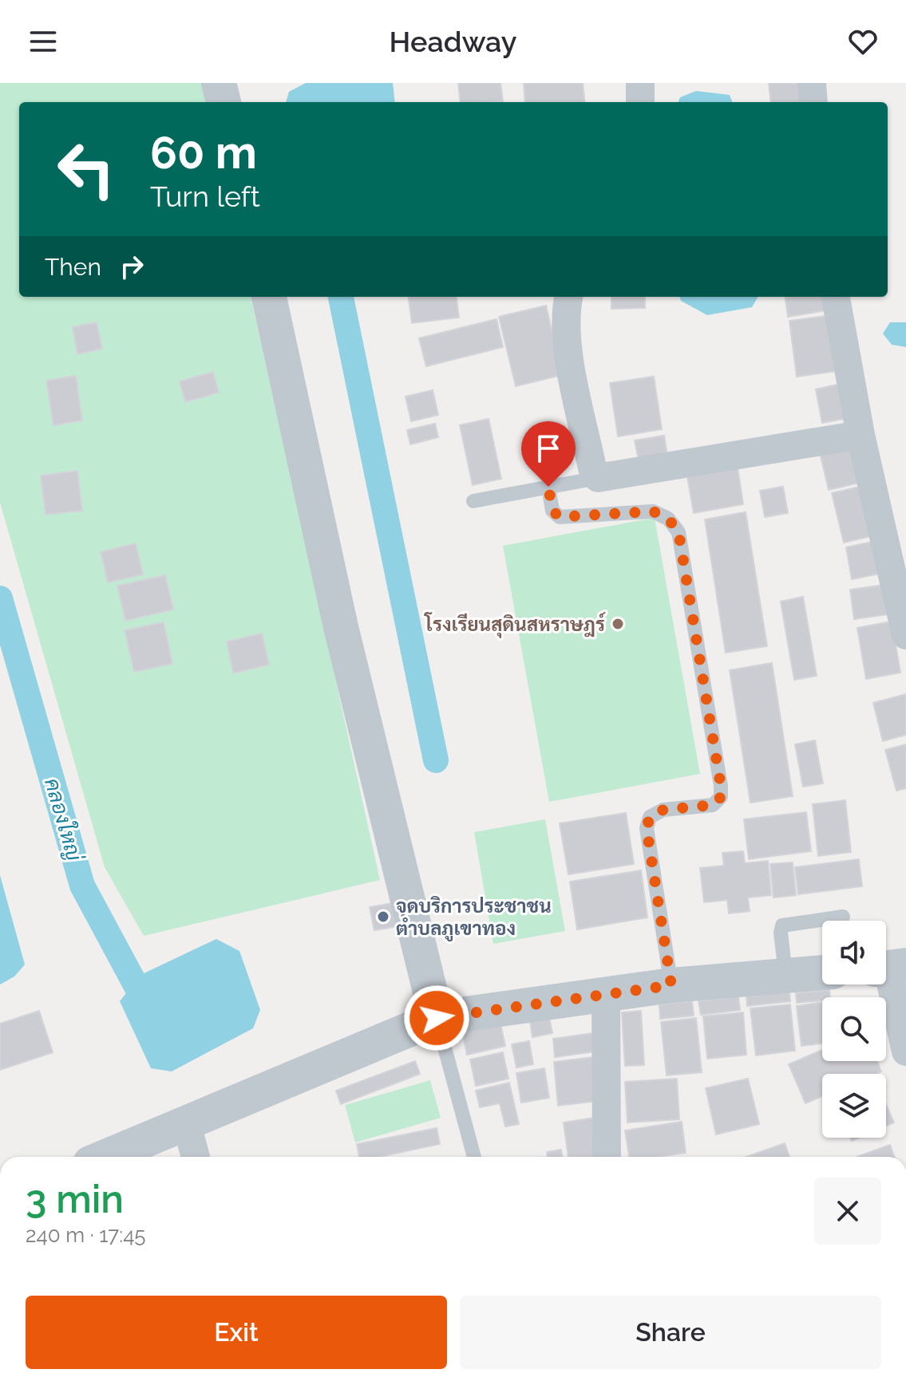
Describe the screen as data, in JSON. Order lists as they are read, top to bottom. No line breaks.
{"water":["คลองใหญ่"],"places":["โรงเรียนสุดินสหราษฎร์","จุดบริการประชาชน ตำบลภูเขาทอง"],"page":{"header":"Headway","turn":["60 m","Turn left"],"then":"Then","heading":["3 min","240 m · 17:45"],"buttons":["Exit","Share"]}}
